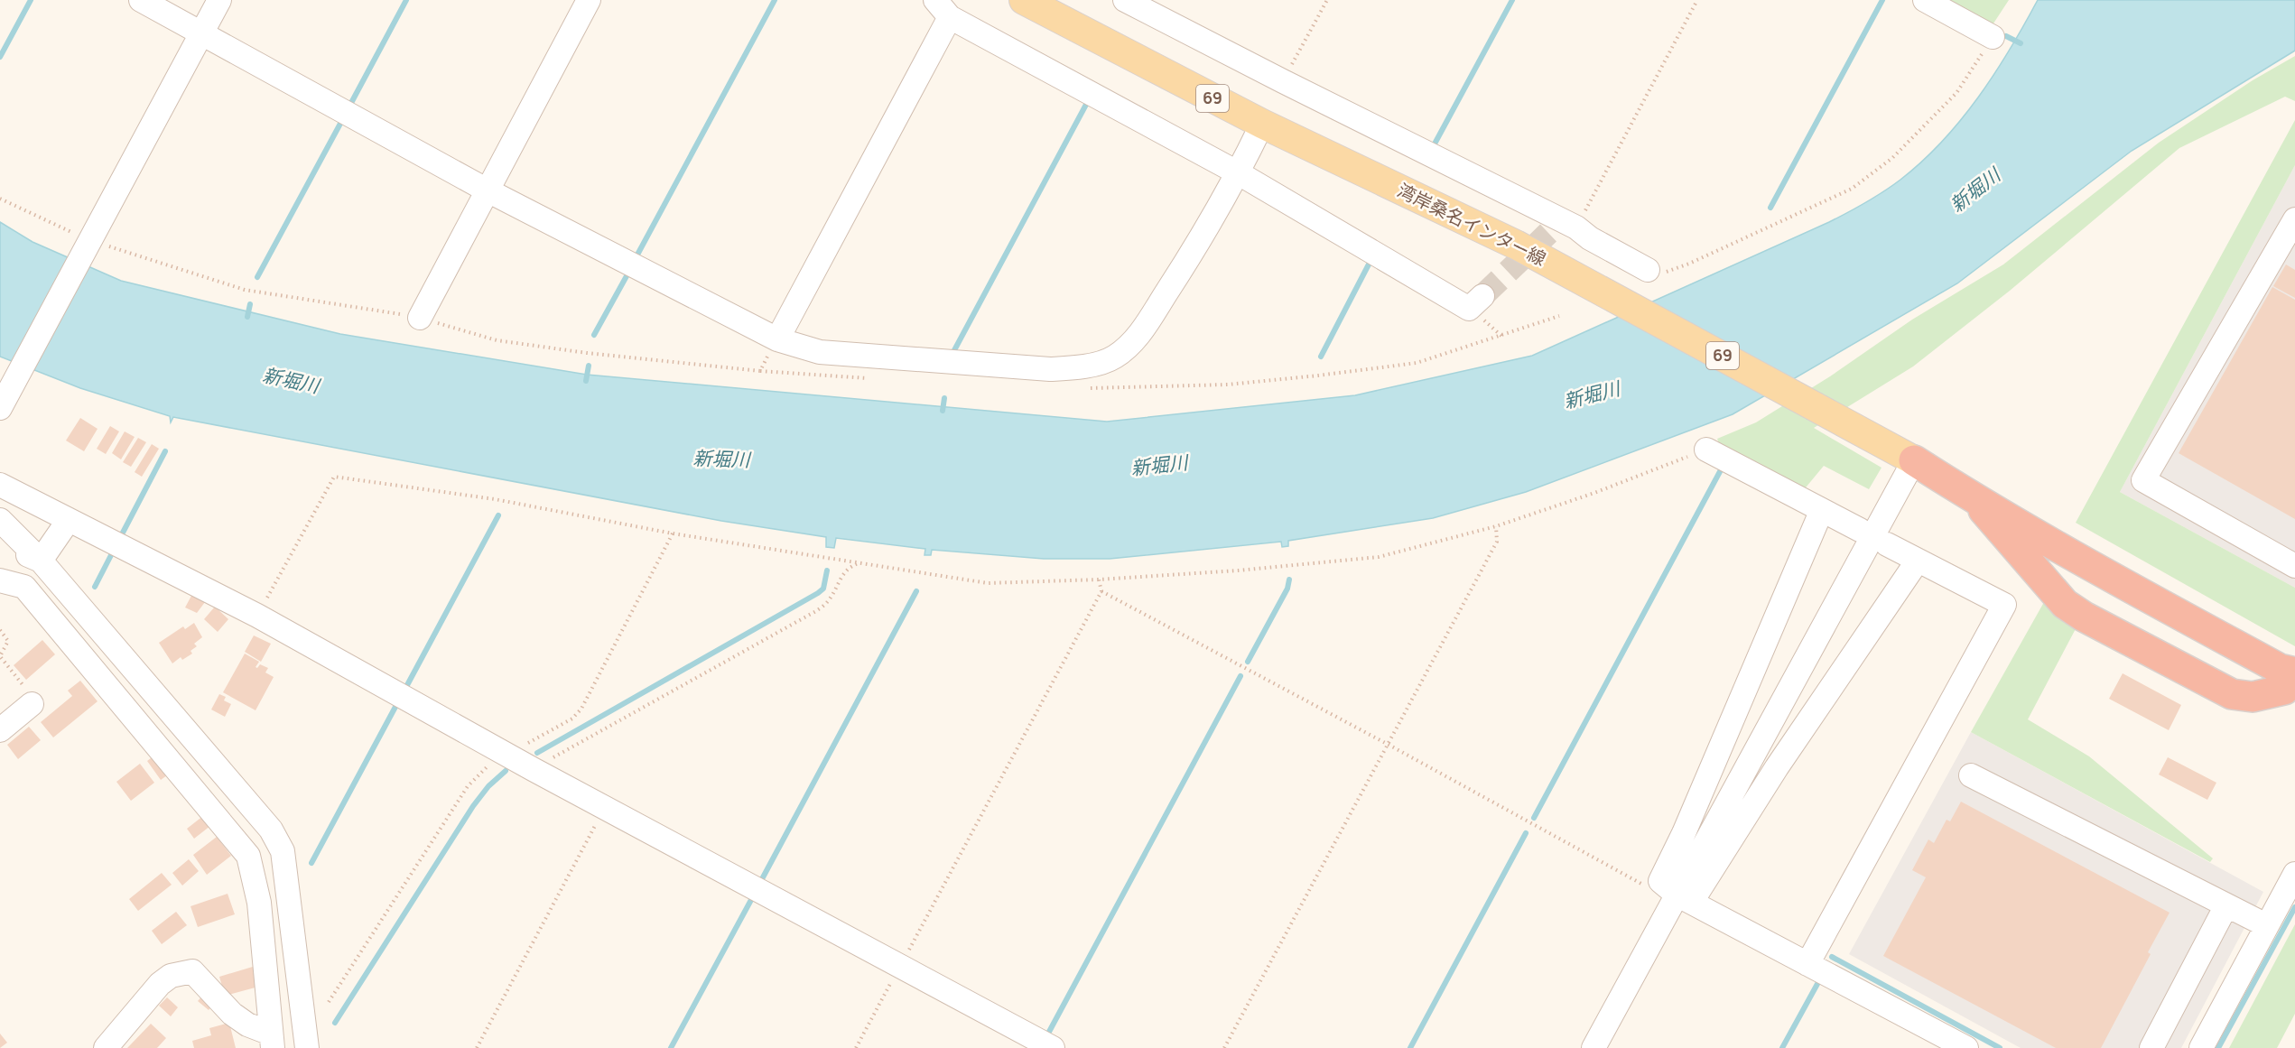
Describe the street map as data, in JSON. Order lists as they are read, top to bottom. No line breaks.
{"streets":{"highway":["69"],"main road":["湾岸桑名インター線"]},"crossings":[["69","湾岸桑名インター線"]],"water":["新堀川"]}
